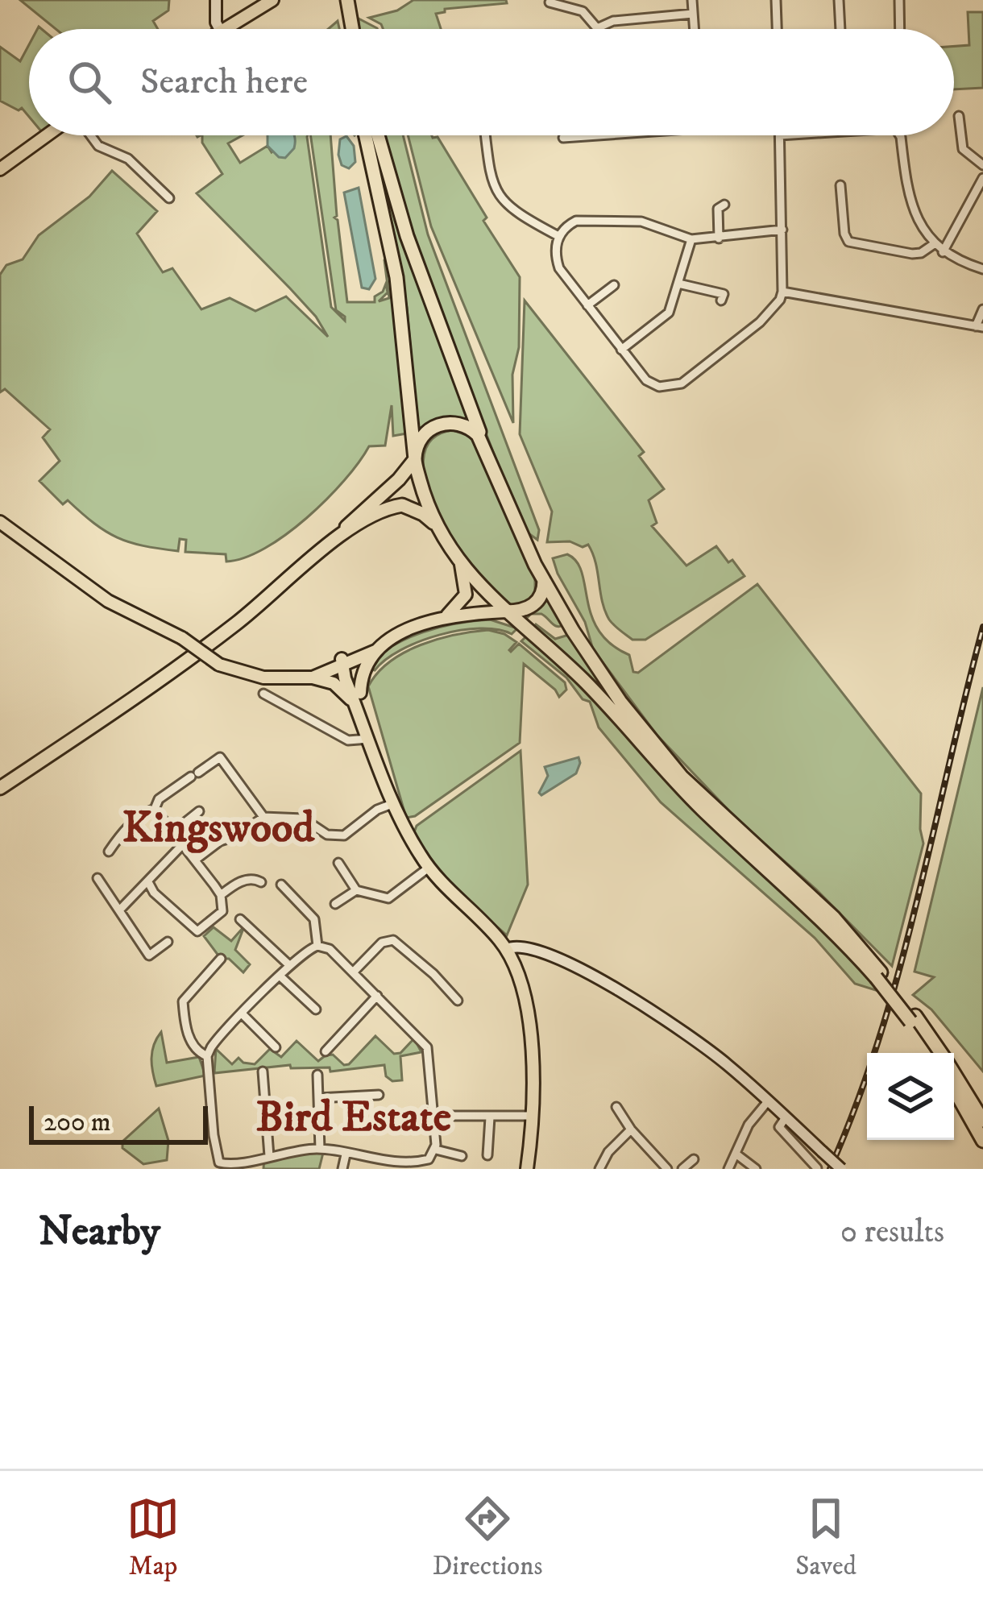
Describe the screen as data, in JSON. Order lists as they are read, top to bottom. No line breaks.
{"districts":["Kingswood","Bird Estate"],"scale_bar":"200 m","page":{"search":"Search here","scale":"200 m","heading":["Nearby","0 results"],"nav":["Map","Directions","Saved"]}}
